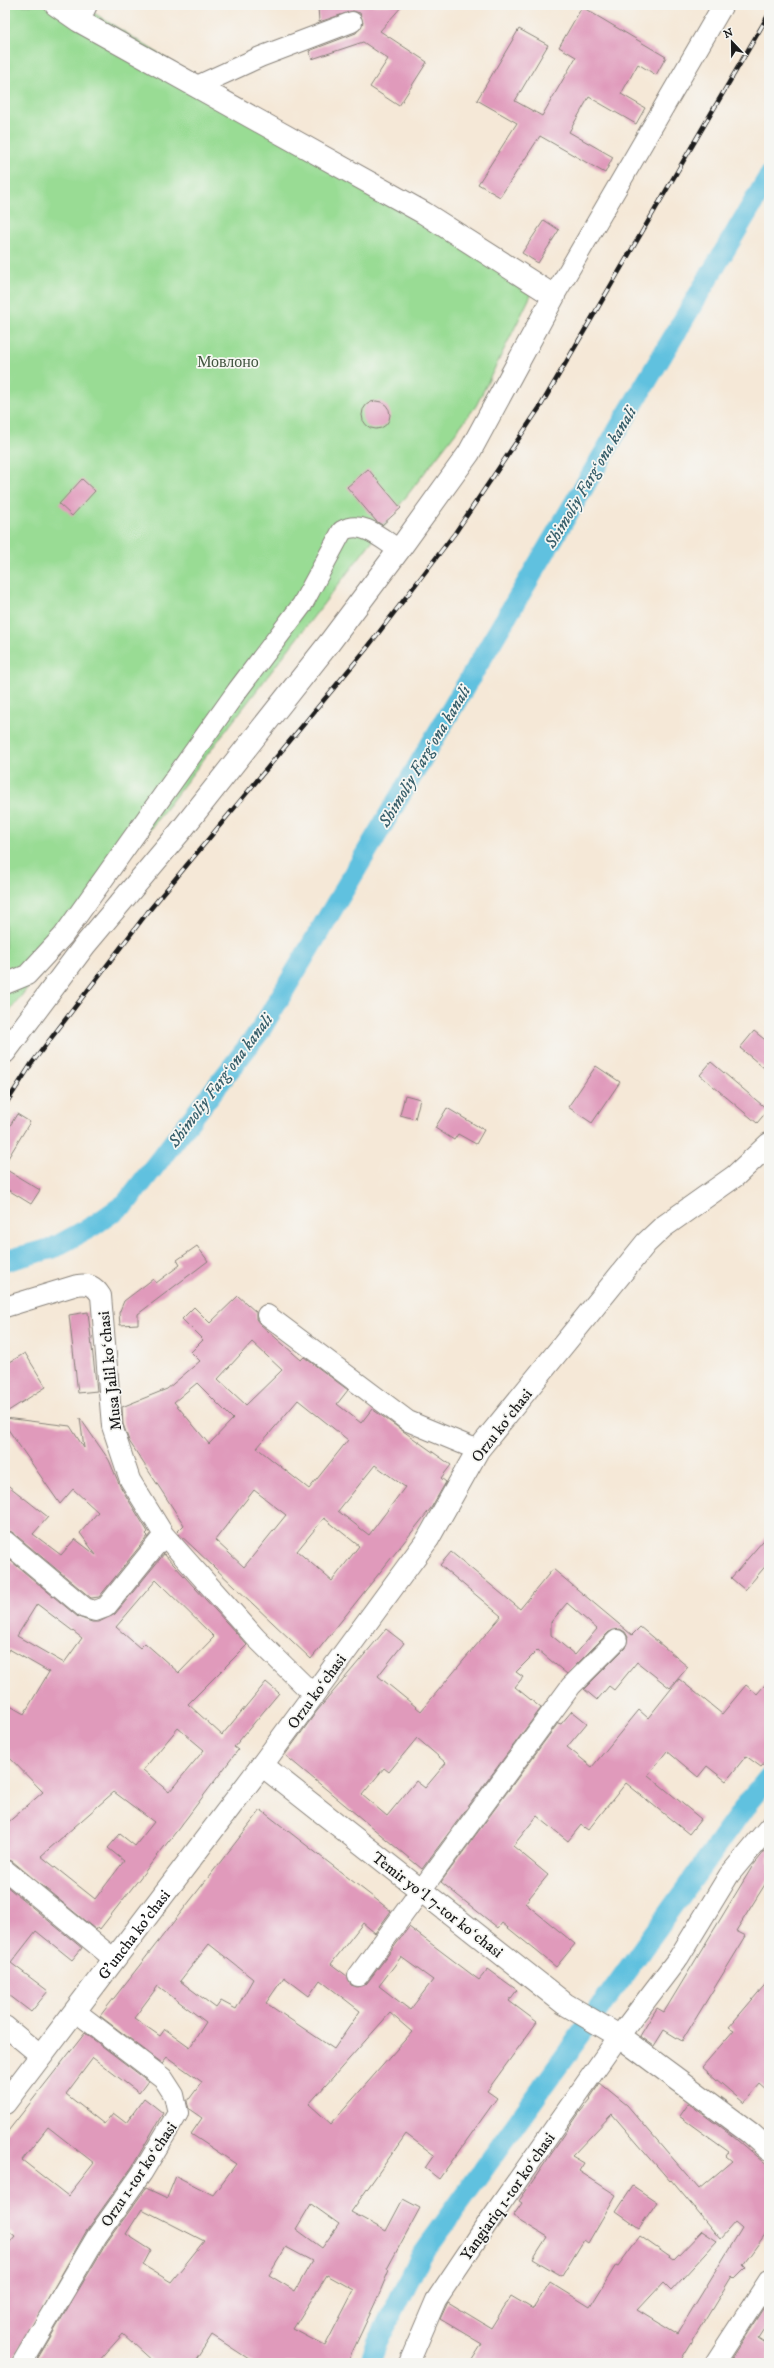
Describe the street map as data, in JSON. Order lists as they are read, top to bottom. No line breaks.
{"streets":{"street":["Musa Jalil koʻchasi","Orzu koʻchasi","Temir yoʻl 7-tor koʻchasi","G'uncha ko'chasi","Orzu 1-tor koʻchasi","Yangiariq 1-tor koʻchasi"]},"crossings":[["Musa Jalil koʻchasi","Orzu koʻchasi"],["Orzu koʻchasi","Temir yoʻl 7-tor koʻchasi"],["Orzu koʻchasi","G'uncha ko'chasi"],["Temir yoʻl 7-tor koʻchasi","G'uncha ko'chasi"],["Temir yoʻl 7-tor koʻchasi","Yangiariq 1-tor koʻchasi"],["G'uncha ko'chasi","Orzu 1-tor koʻchasi"]],"water":["Shimoliy Fargʻona kanali"],"parks":["Мовлоно"],"north":"top"}
